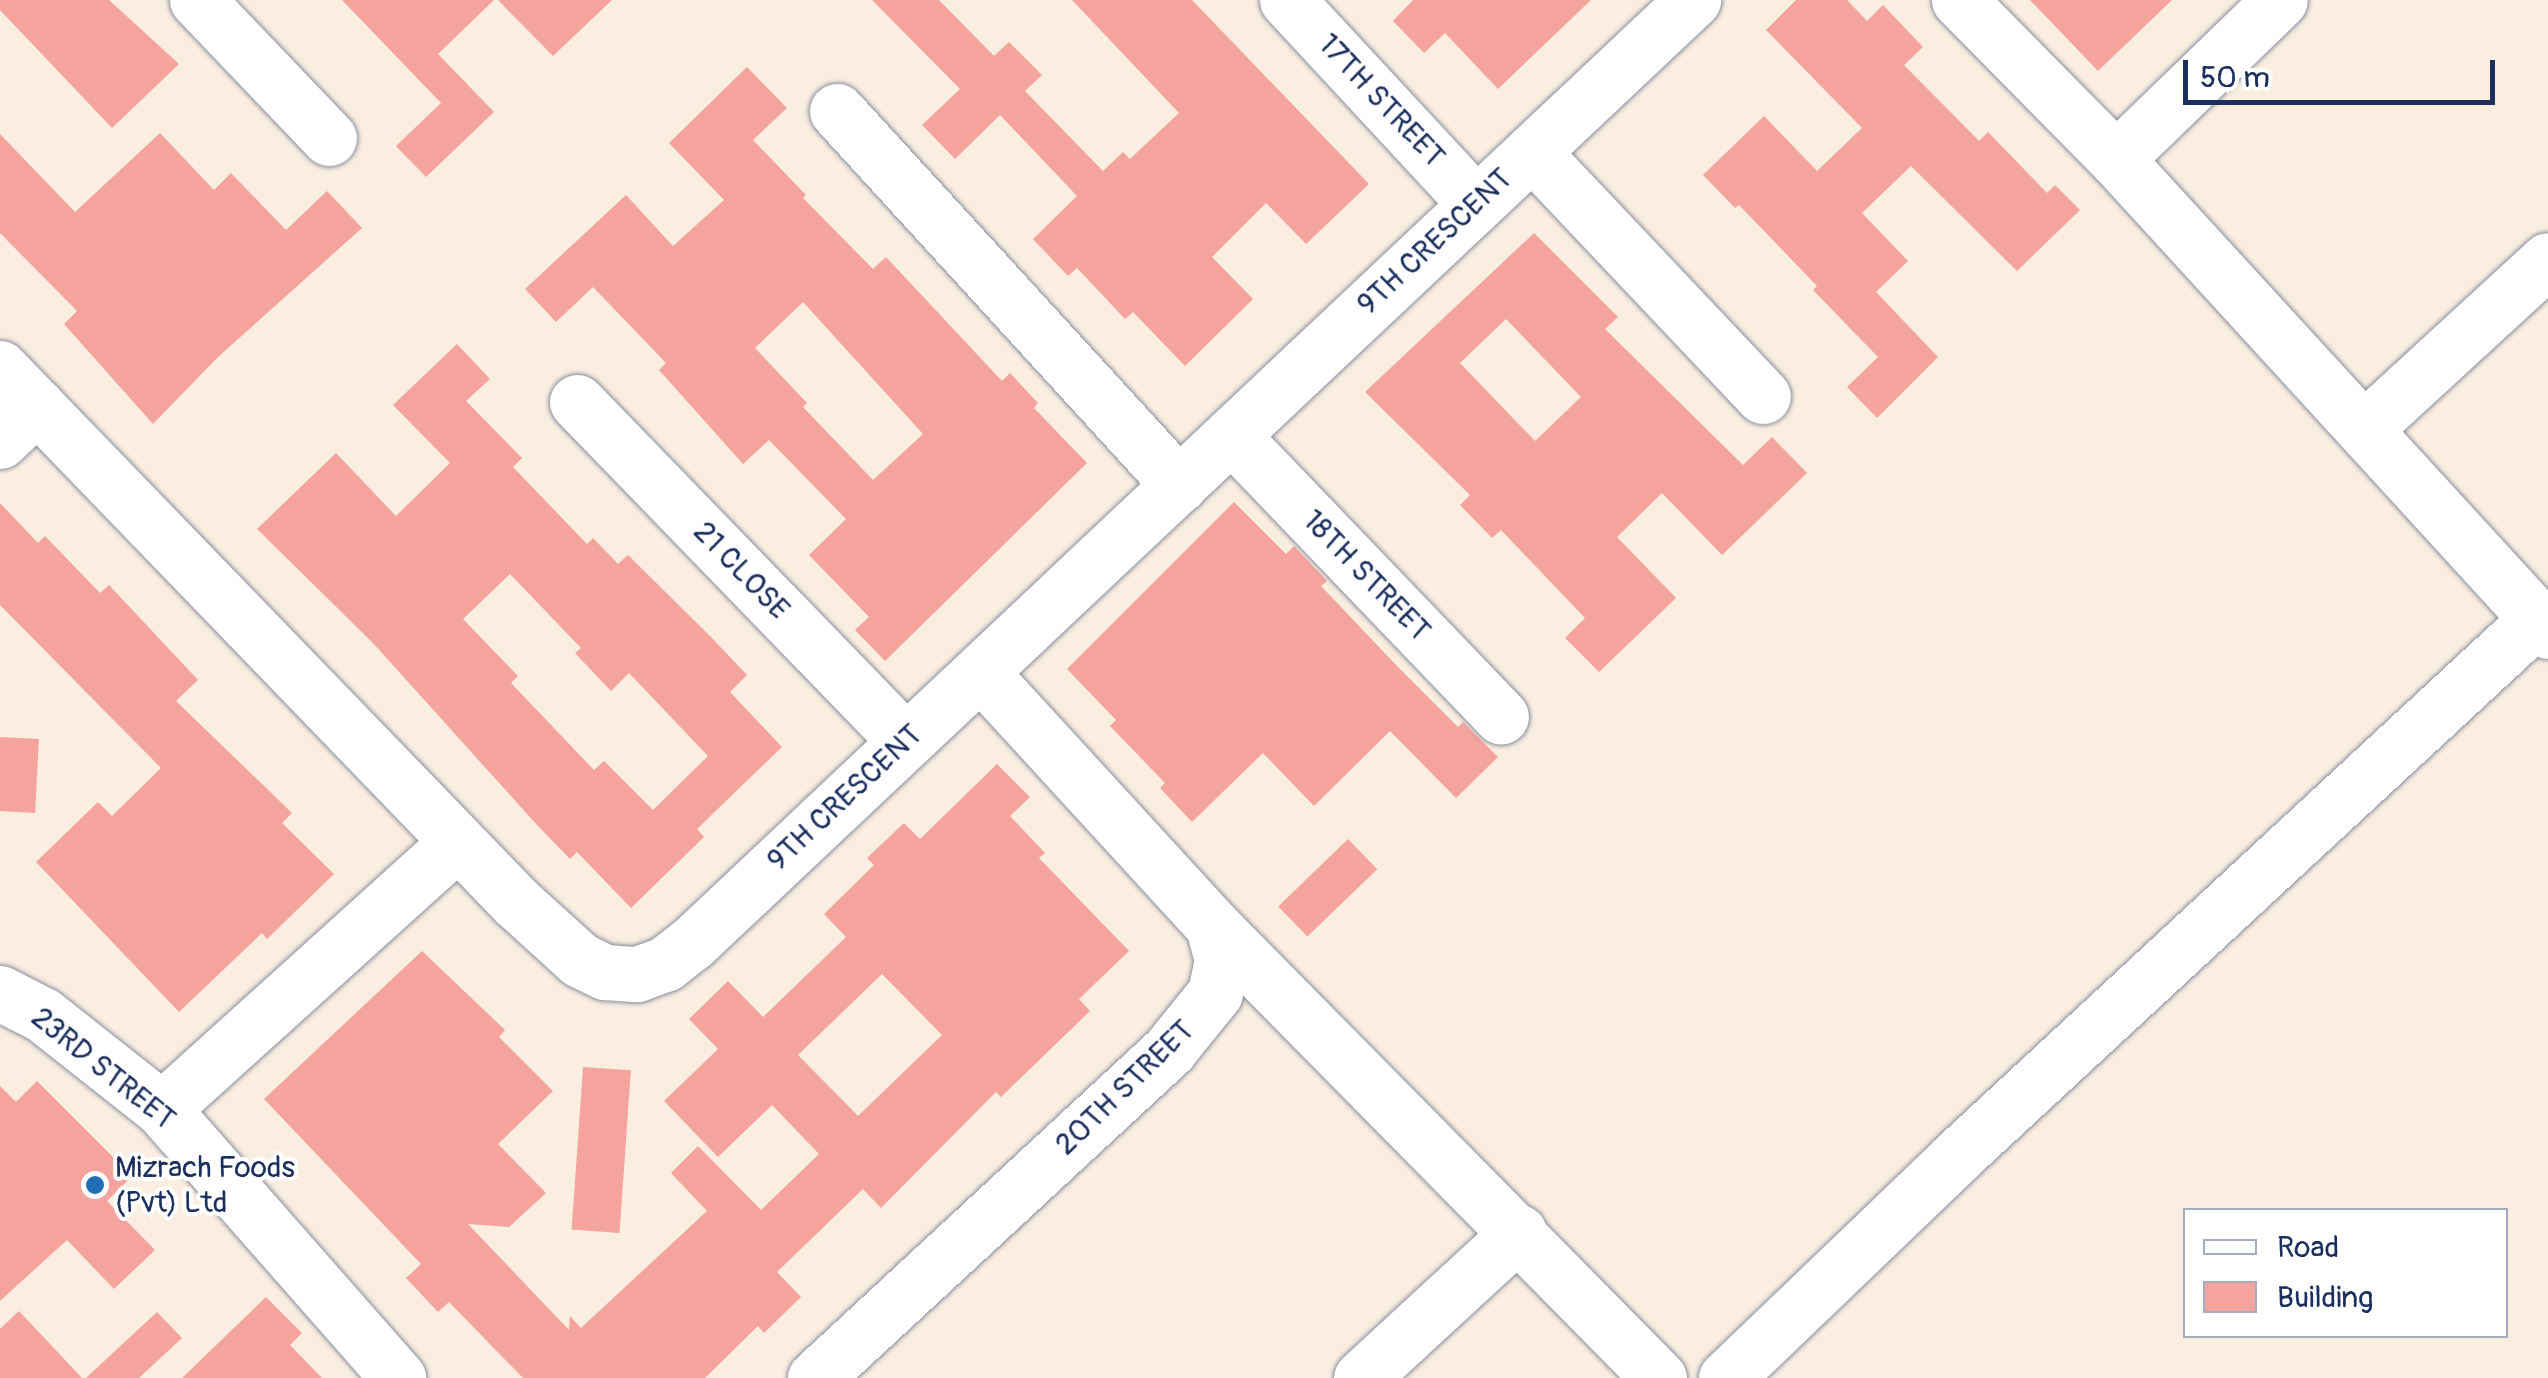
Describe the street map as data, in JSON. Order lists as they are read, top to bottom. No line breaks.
{"streets":{"street":["17TH STREET","9TH CRESCENT","21 CLOSE","18TH STREET","23RD STREET","20TH STREET"]},"crossings":[["17TH STREET","9TH CRESCENT"],["9TH CRESCENT","21 CLOSE"],["9TH CRESCENT","18TH STREET"]],"places":["Mizrach Foods (Pvt) Ltd"],"legend":["Road","Building"],"scale_bar":"50 m"}
